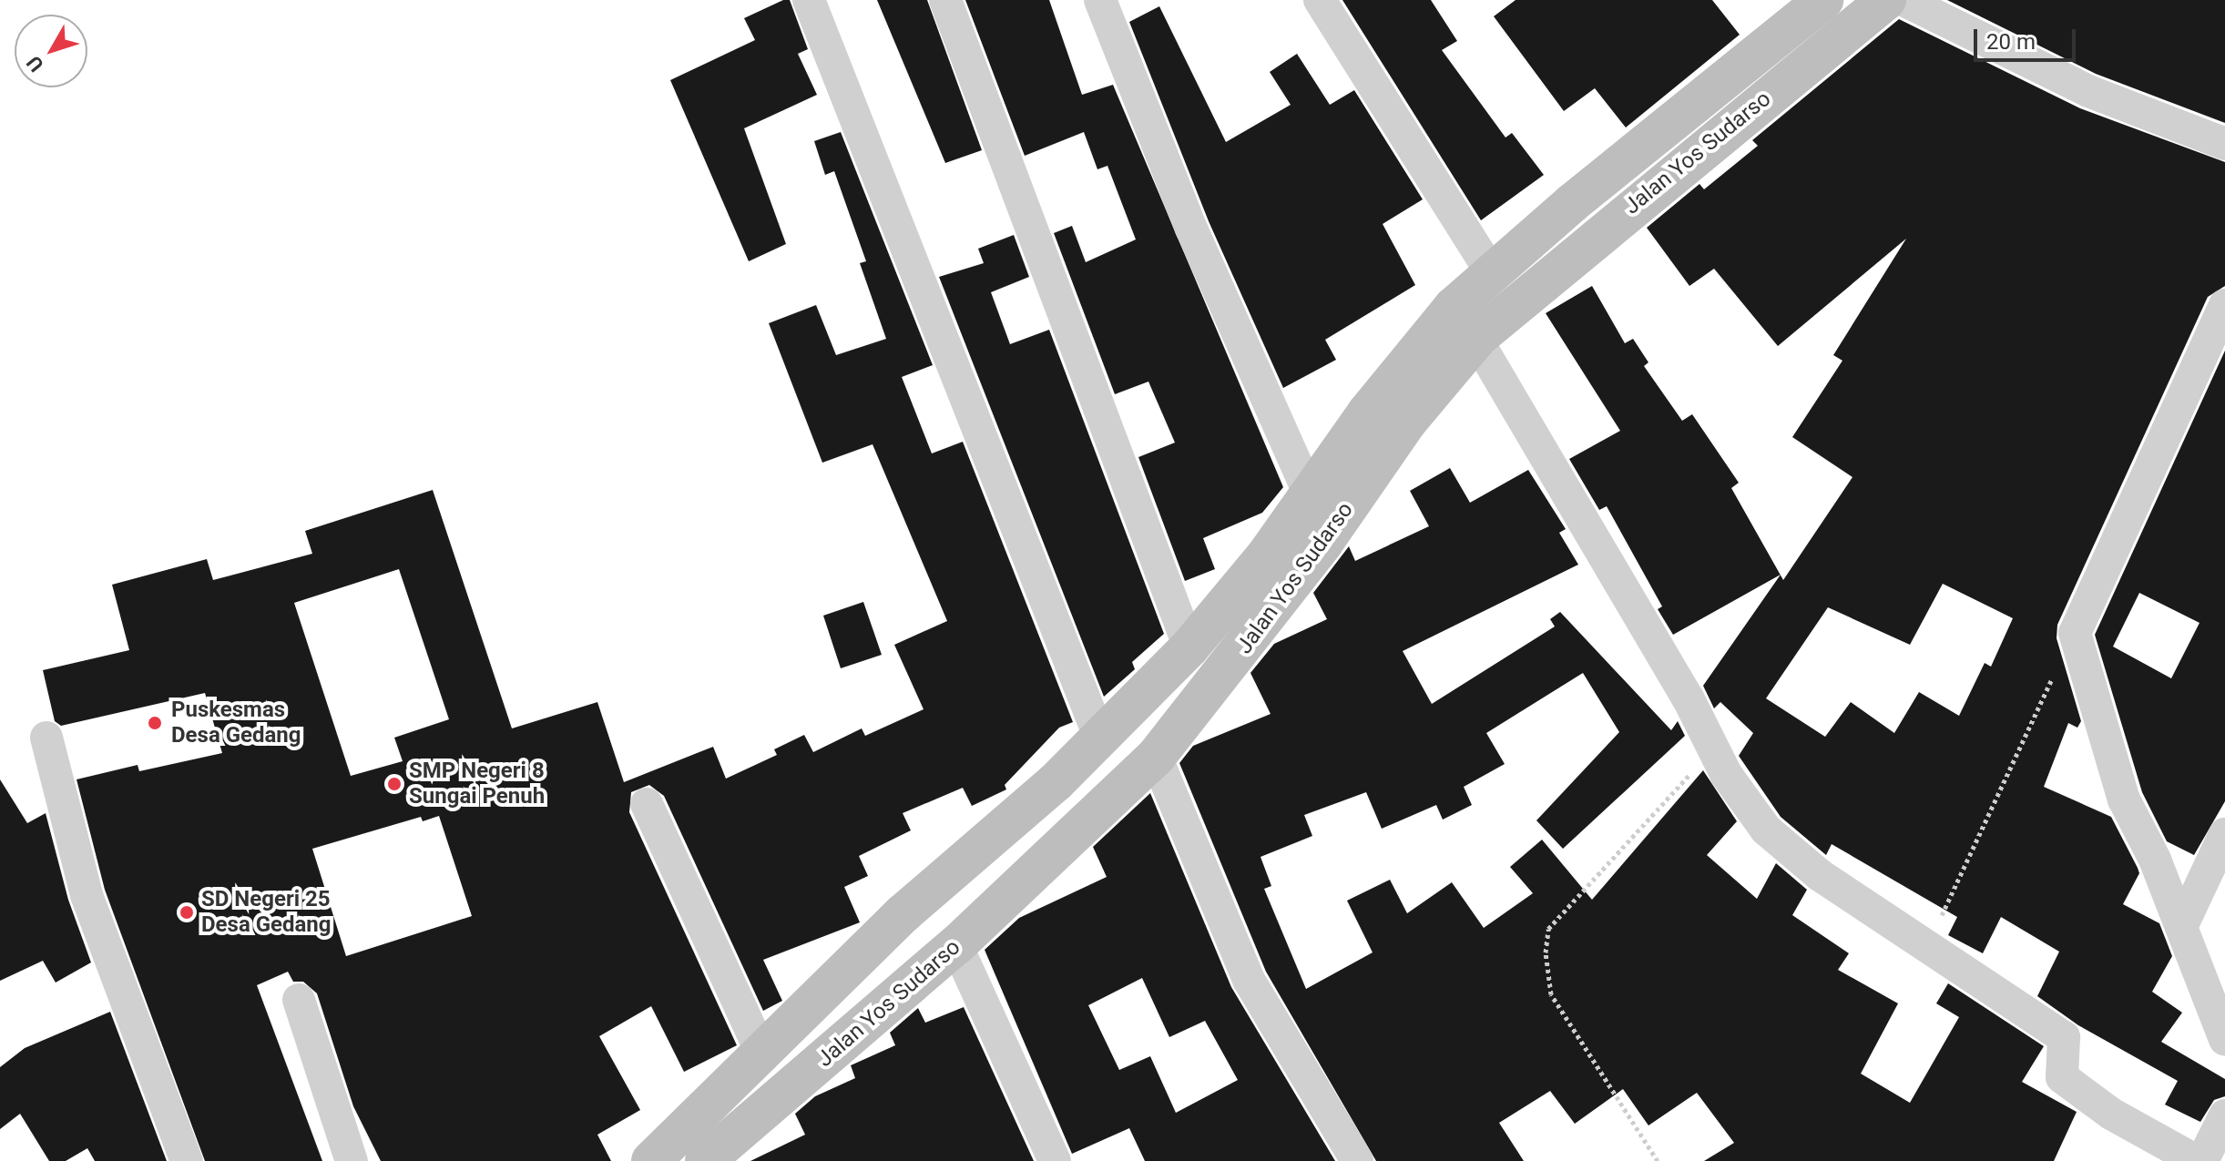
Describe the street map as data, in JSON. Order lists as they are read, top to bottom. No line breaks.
{"streets":{"main road":["Jalan Yos Sudarso"]},"places":["Puskesmas Desa Gedang","SMP Negeri 8 Sungai Penuh","SD Negeri 25 Desa Gedang"],"scale_bar":"20 m","north":"bottom left"}
